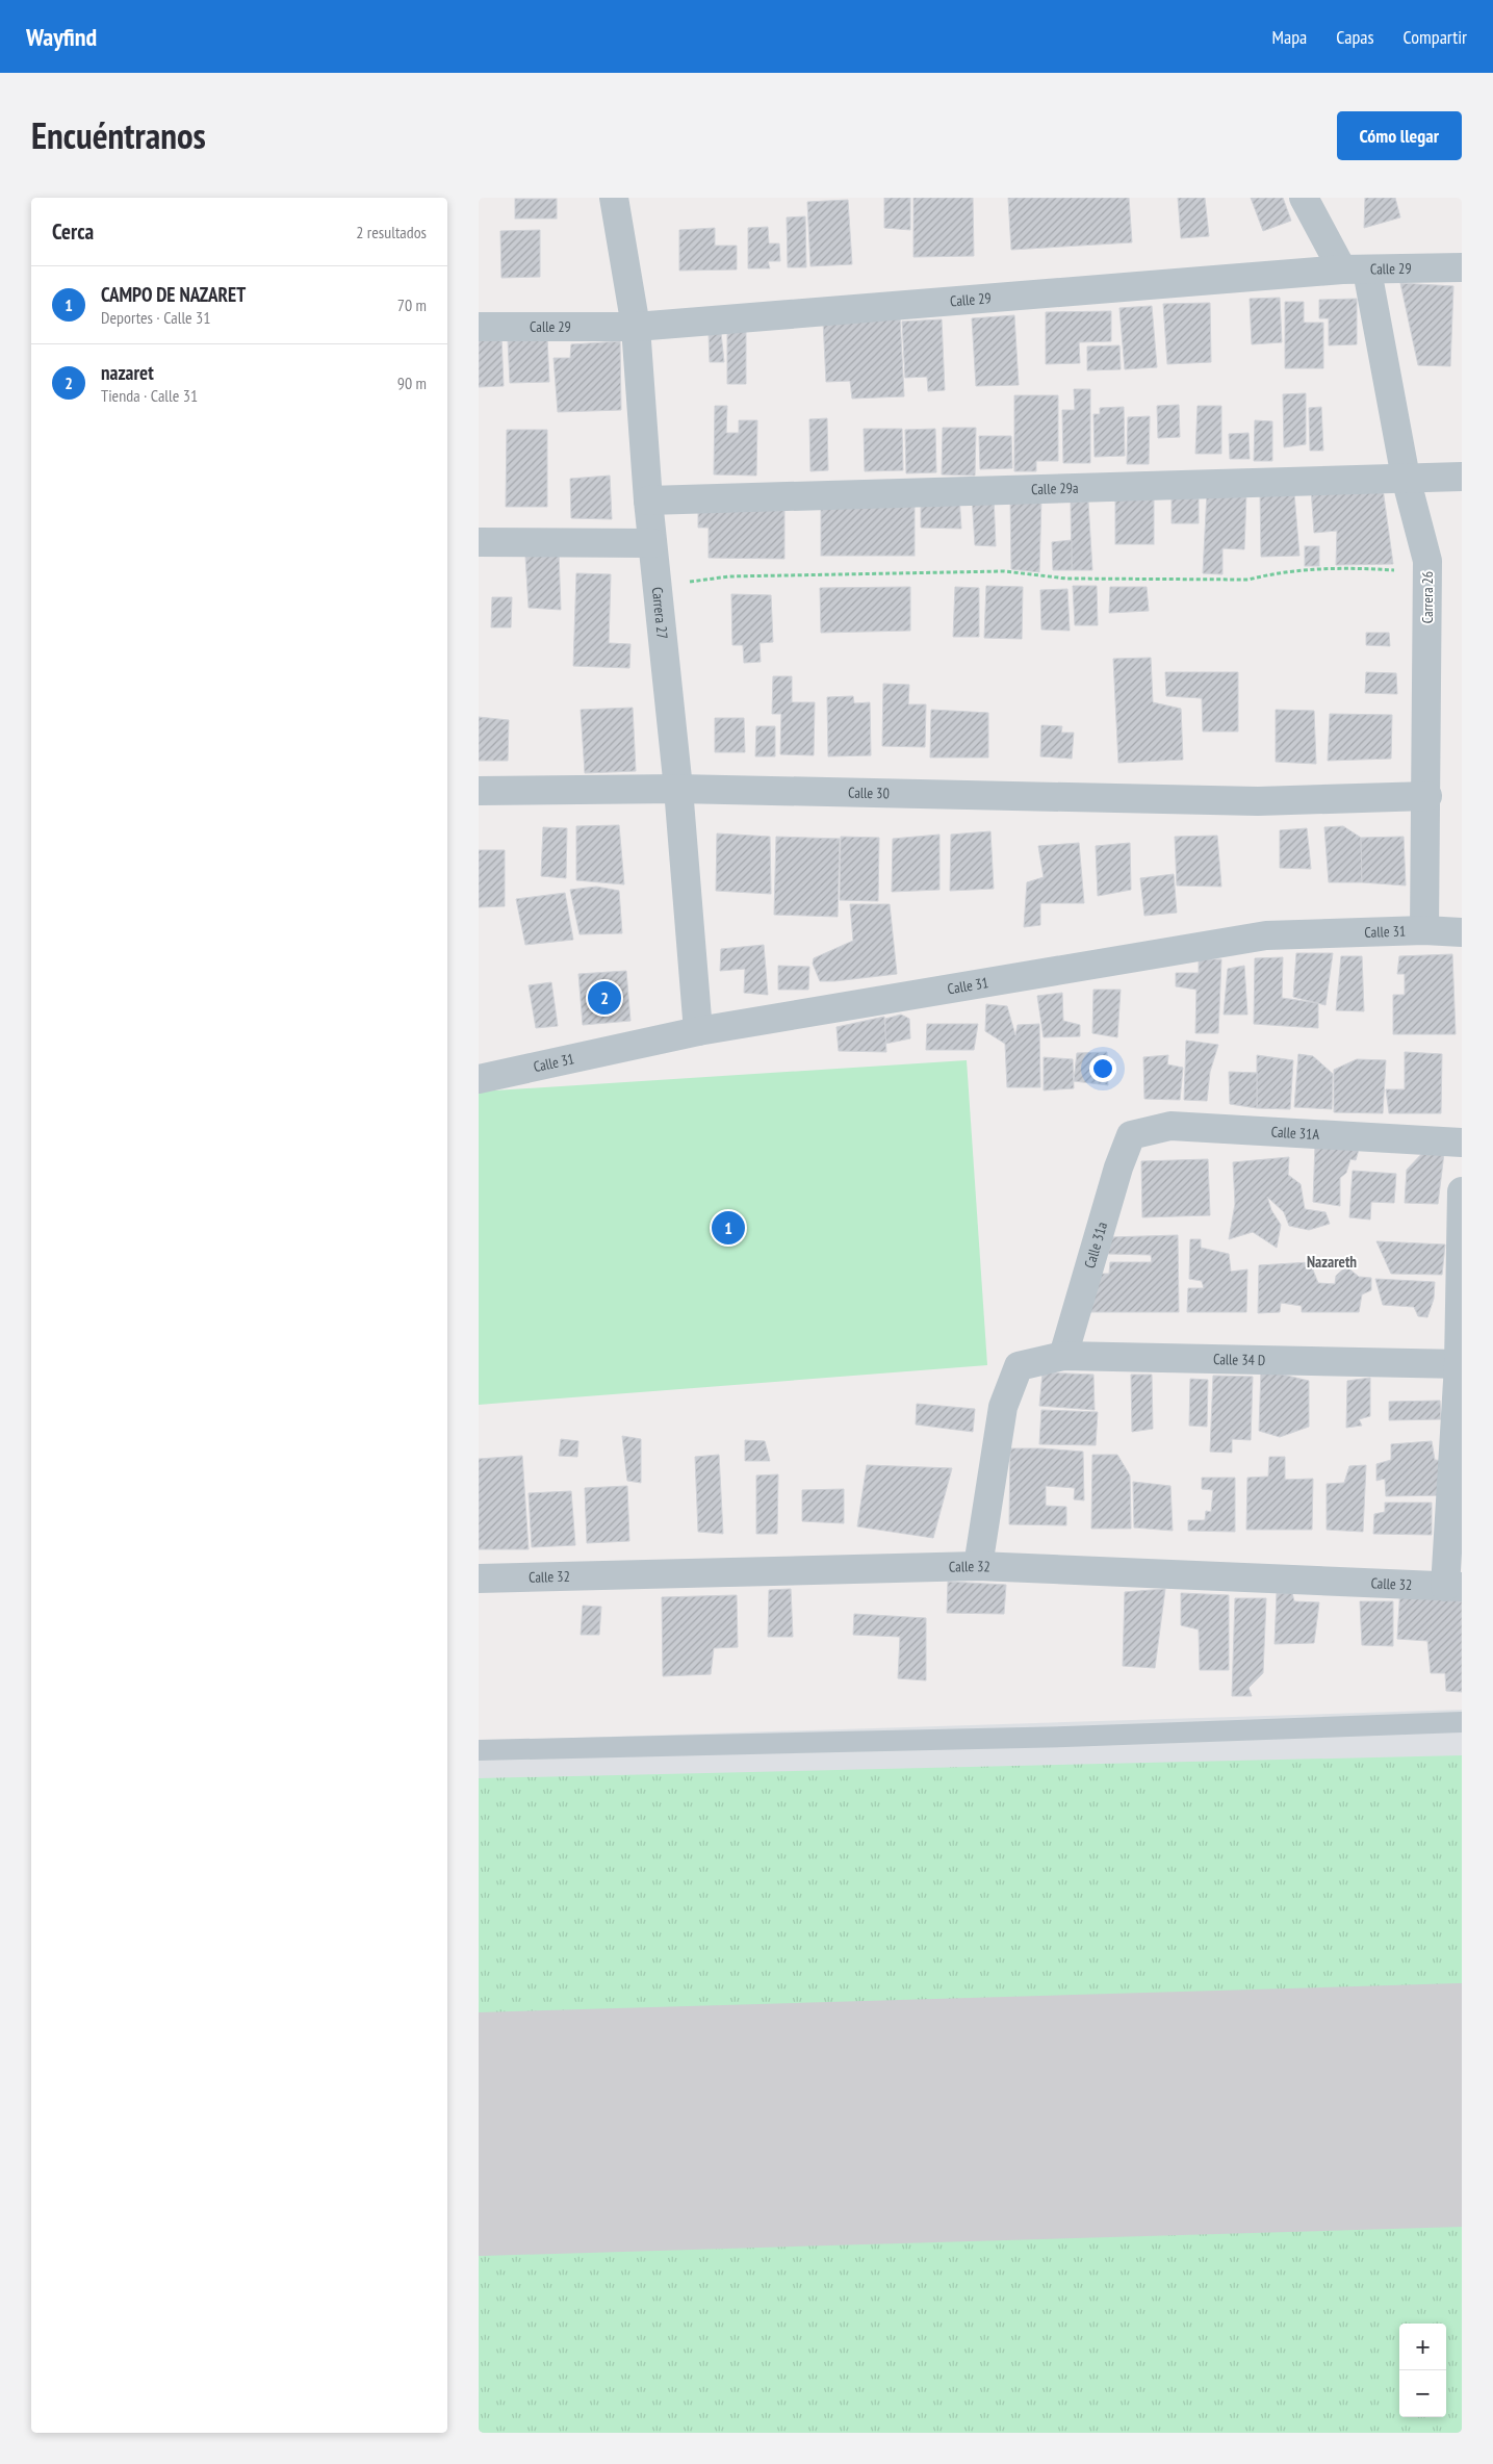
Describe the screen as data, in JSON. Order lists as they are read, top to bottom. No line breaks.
{"streets":{"street":["Calle 29","Calle 29a","Carrera 26","Carrera 27","Calle 30","Calle 31","Calle 31A","Calle 31a","Calle 34 D","Calle 32"]},"crossings":[["Calle 29","Carrera 26"],["Calle 29","Carrera 27"],["Calle 29a","Carrera 26"],["Calle 29a","Carrera 27"],["Carrera 26","Calle 30"],["Carrera 26","Calle 31"],["Carrera 27","Calle 30"],["Carrera 27","Calle 31"],["Calle 31A","Calle 31a"],["Calle 31a","Calle 34 D"],["Calle 34 D","Calle 32"]],"districts":["Nazareth"],"page":{"header":"Wayfind","nav":["Mapa","Capas","Compartir"],"title":"Encuéntranos","buttons":"Cómo llegar","heading":["Cerca","2 resultados"],"list":[{"mark":"1","name":"CAMPO DE NAZARET","note":"Deportes · Calle 31","value":"70 m"},{"mark":"2","name":"nazaret","note":"Tienda · Calle 31","value":"90 m"}],"pins":["2","1"],"map_buttons":["+","−"]}}
